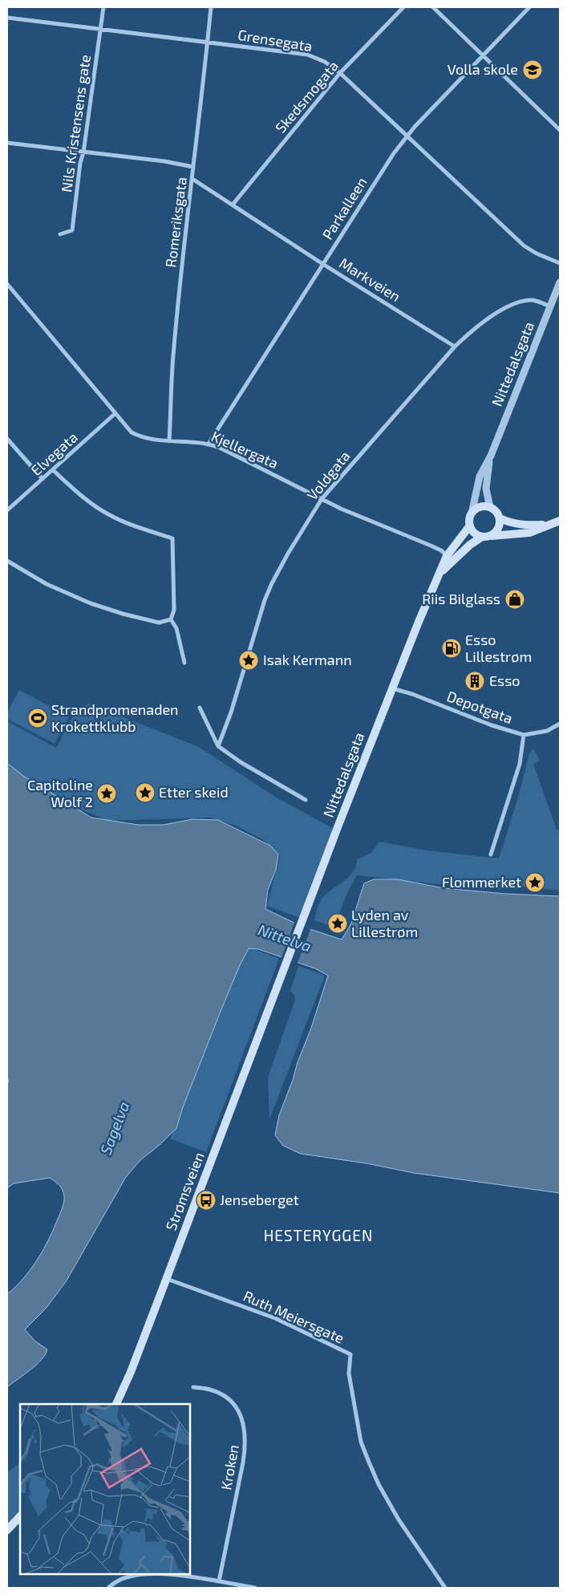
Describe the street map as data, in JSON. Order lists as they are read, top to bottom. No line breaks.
{"streets":{"main road":["Nittedalsgata","Strømsveien"],"street":["Grensegata","Skedsmogata","Nils Kristensens gate","Parkalleen","Romeriksgata","Markveien","Kjellergata","Elvegata","Voldgata","Depotgata","Ruth Meiersgate","Kroken"]},"crossings":[["Grensegata","Skedsmogata"],["Grensegata","Nils Kristensens gate"],["Grensegata","Parkalleen"],["Grensegata","Romeriksgata"],["Skedsmogata","Markveien"],["Parkalleen","Markveien"],["Parkalleen","Kjellergata"],["Romeriksgata","Markveien"],["Romeriksgata","Kjellergata"],["Markveien","Voldgata"],["Nittedalsgata","Kjellergata"],["Nittedalsgata","Voldgata"],["Nittedalsgata","Depotgata"],["Nittedalsgata","Strømsveien"],["Kjellergata","Elvegata"],["Kjellergata","Voldgata"],["Strømsveien","Ruth Meiersgate"]],"districts":["HESTERYGGEN"],"water":["Nittelva","Sagelva"],"places":{"school or university":["Volla skole"],"shop":["Riis Bilglass"],"fuel station":["Esso Lillestrøm"],"place":["Isak Kermann","Etter skeid","Capitoline Wolf 2","Flommerket","Lyden av Lillestrøm"],"building":["Esso"],"sports":["Strandpromenaden Krokettklubb"],"bus stop":["Jenseberget"]}}
